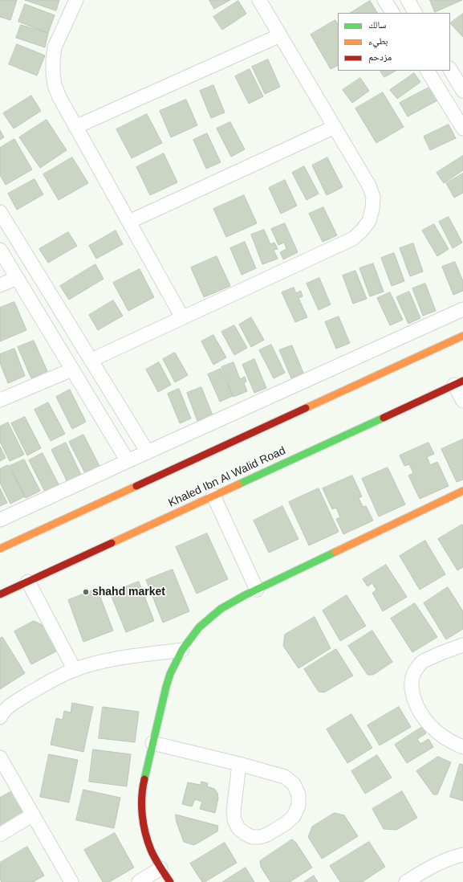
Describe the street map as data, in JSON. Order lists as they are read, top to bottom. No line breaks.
{"streets":{"street":["Khaled Ibn Al Walid Road"]},"places":["shahd market"],"legend":["سالك","بطيء","مزدحم"]}
